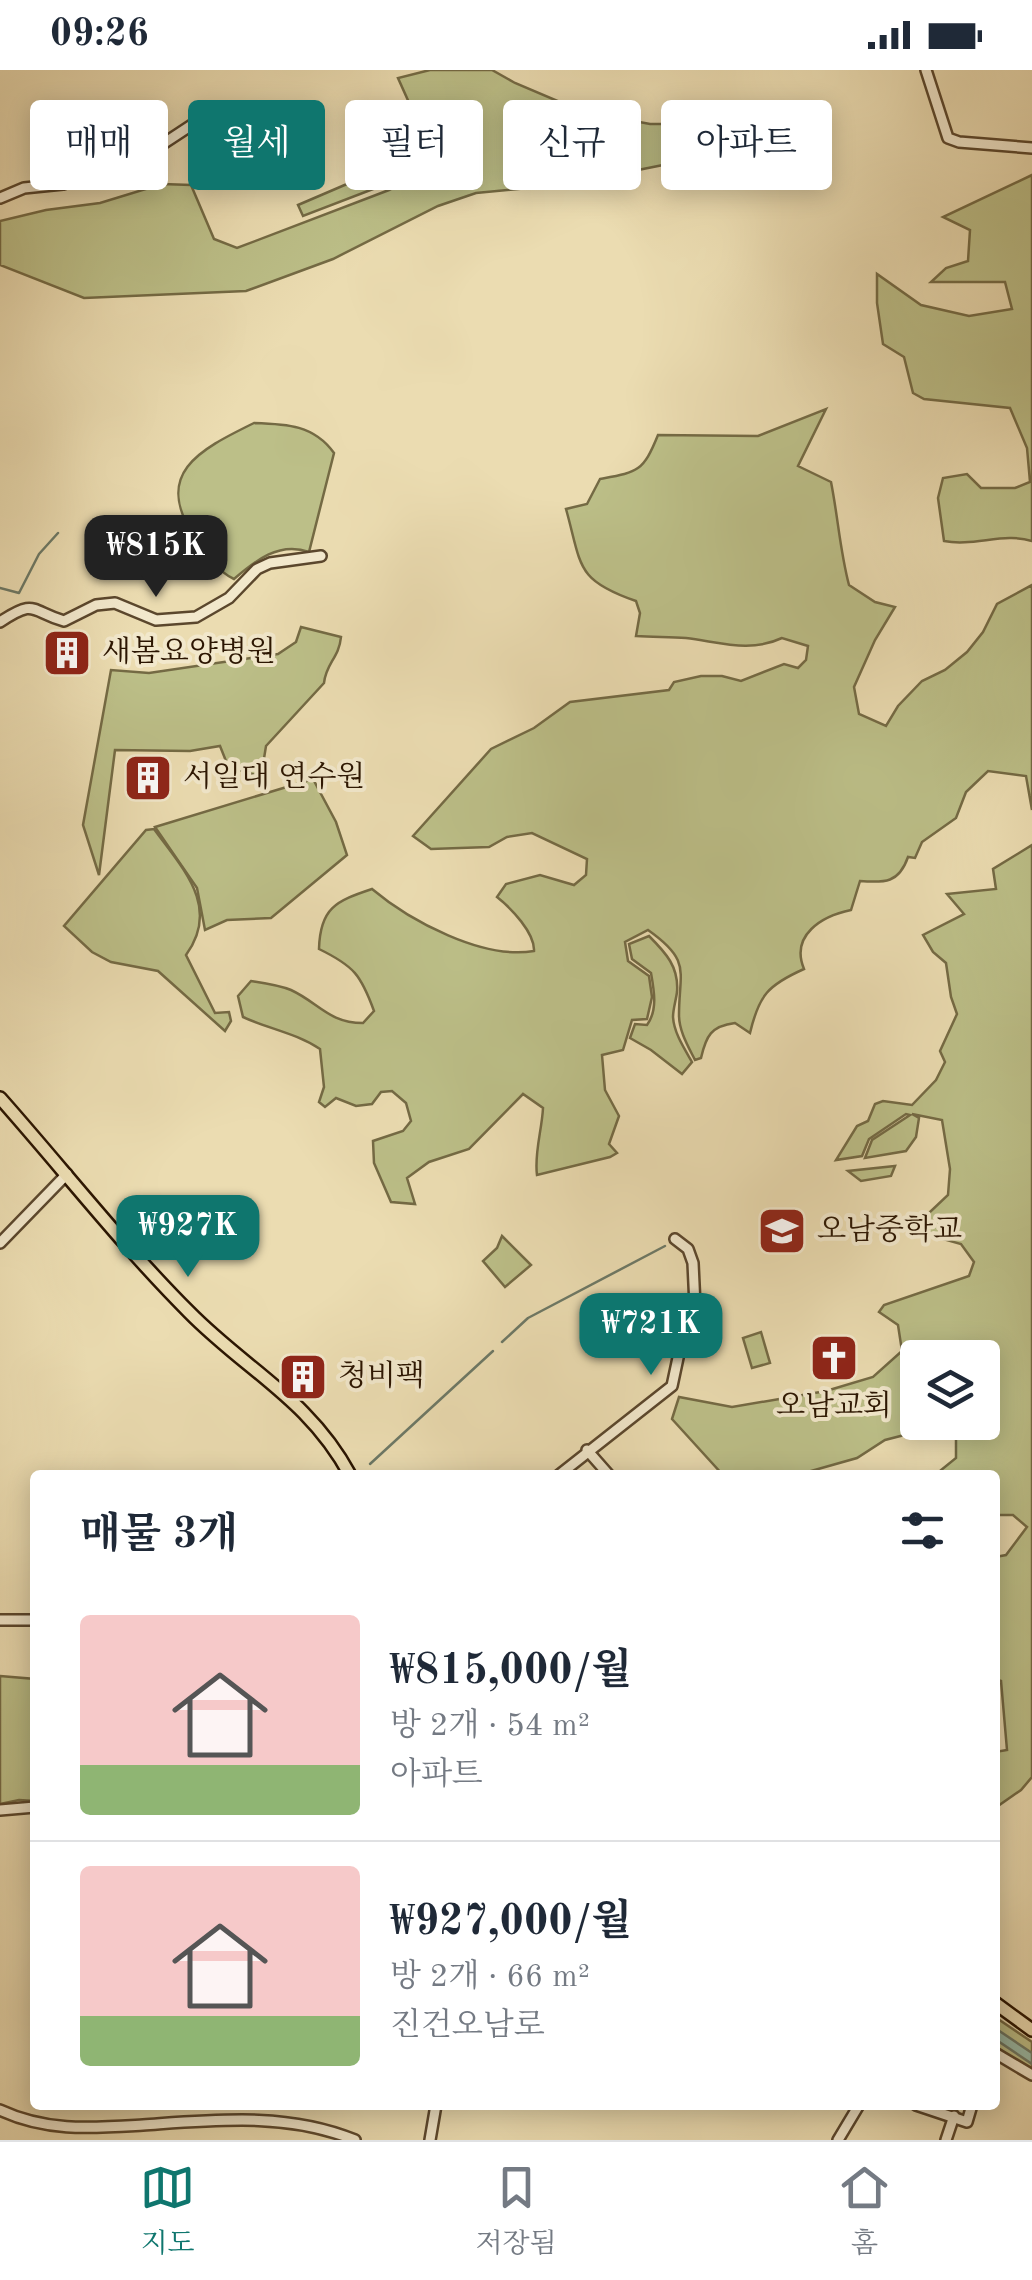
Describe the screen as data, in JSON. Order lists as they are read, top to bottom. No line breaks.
{"places":{"building":["새봄요양병원","서일대 연수원","청비팩"],"school or university":["오남중학교"],"church":["오남교회"]},"page":{"status":"09:26","chip":["매매","월세","필터","신규","아파트"],"price":["₩815K","₩927K","₩721K"],"heading":"매물 3개","list":[{"name":"₩815,000/월","note":"방 2개 · 54 m² · 아파트"},{"name":"₩927,000/월","note":"방 2개 · 66 m² · 진건오남로"}],"tabs":["지도","저장됨","홈"]}}
